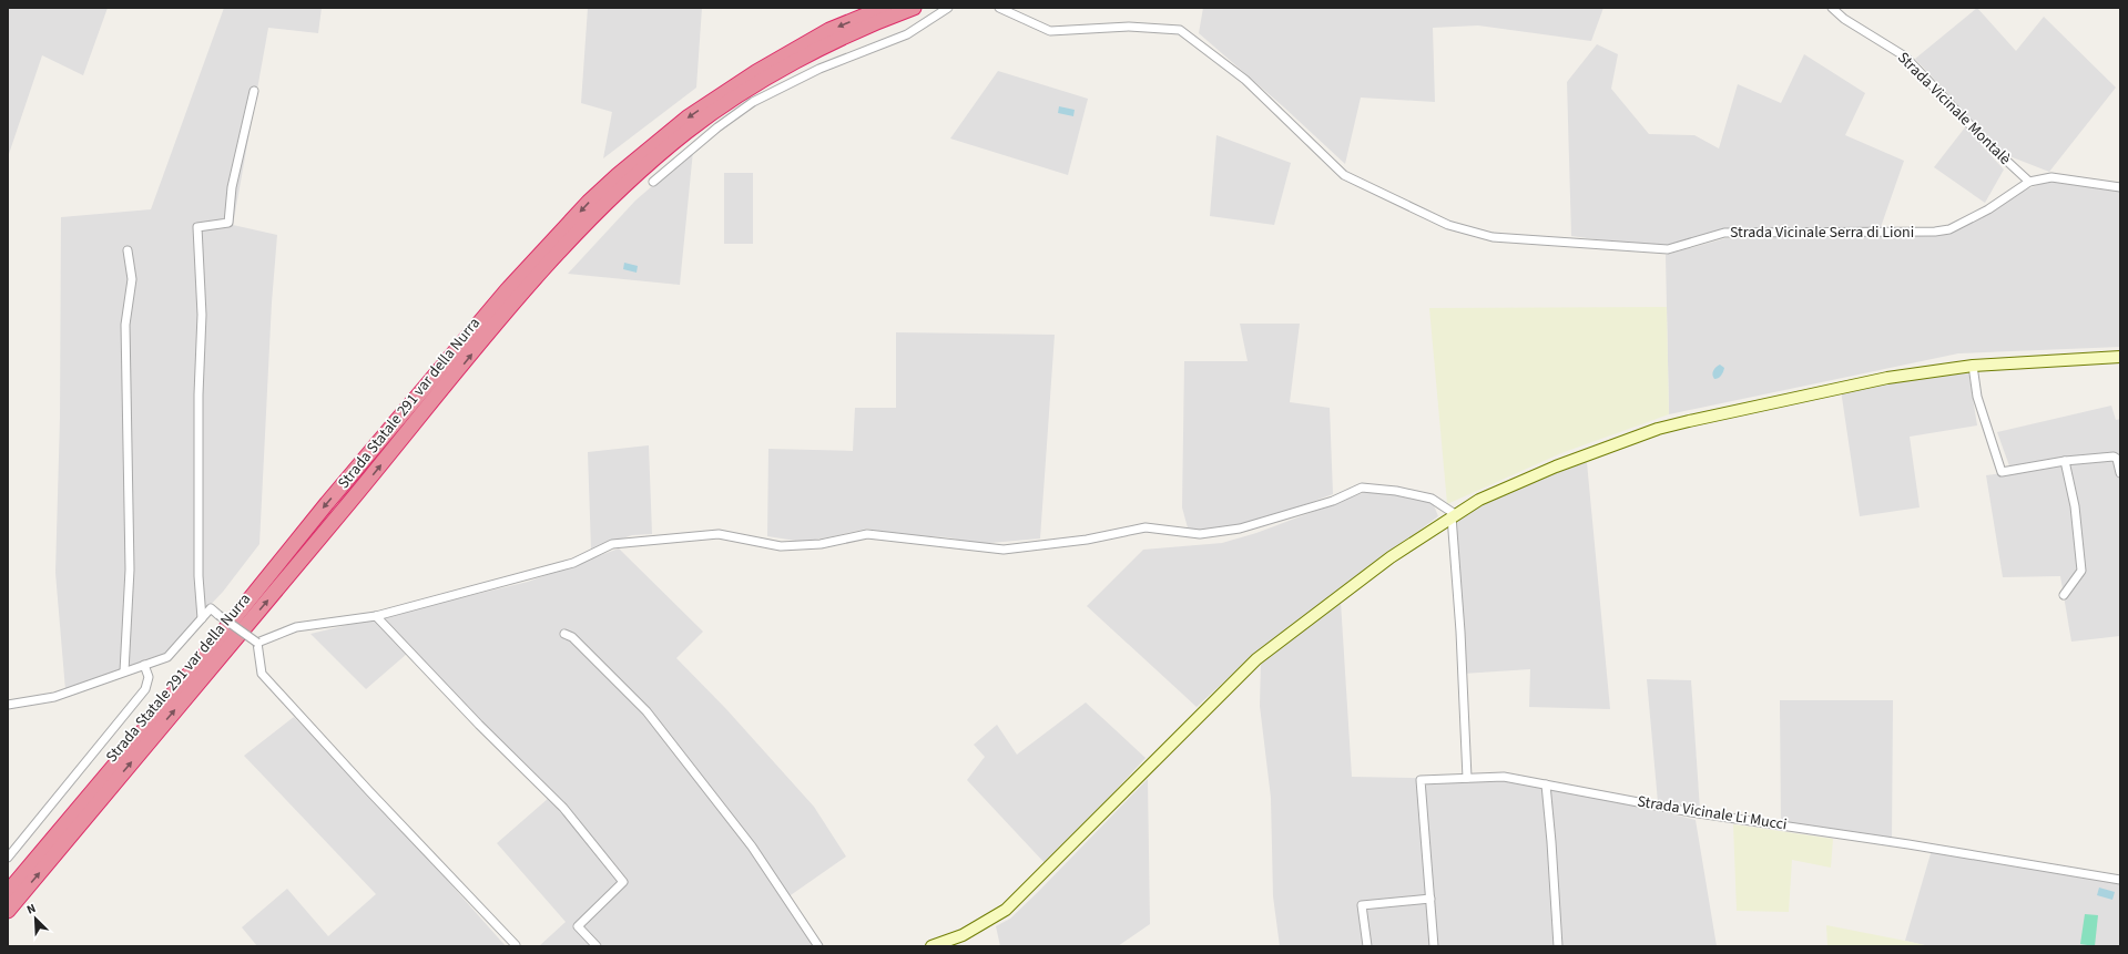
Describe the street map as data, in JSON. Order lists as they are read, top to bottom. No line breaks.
{"streets":{"highway":["Strada Statale 291 var della Nurra"],"street":["Strada Vicinale Montalè","Strada Vicinale Serra di Lioni","Strada Vicinale Li Mucci"]},"crossings":[["Strada Vicinale Montalè","Strada Vicinale Serra di Lioni"]],"north":"top left"}
